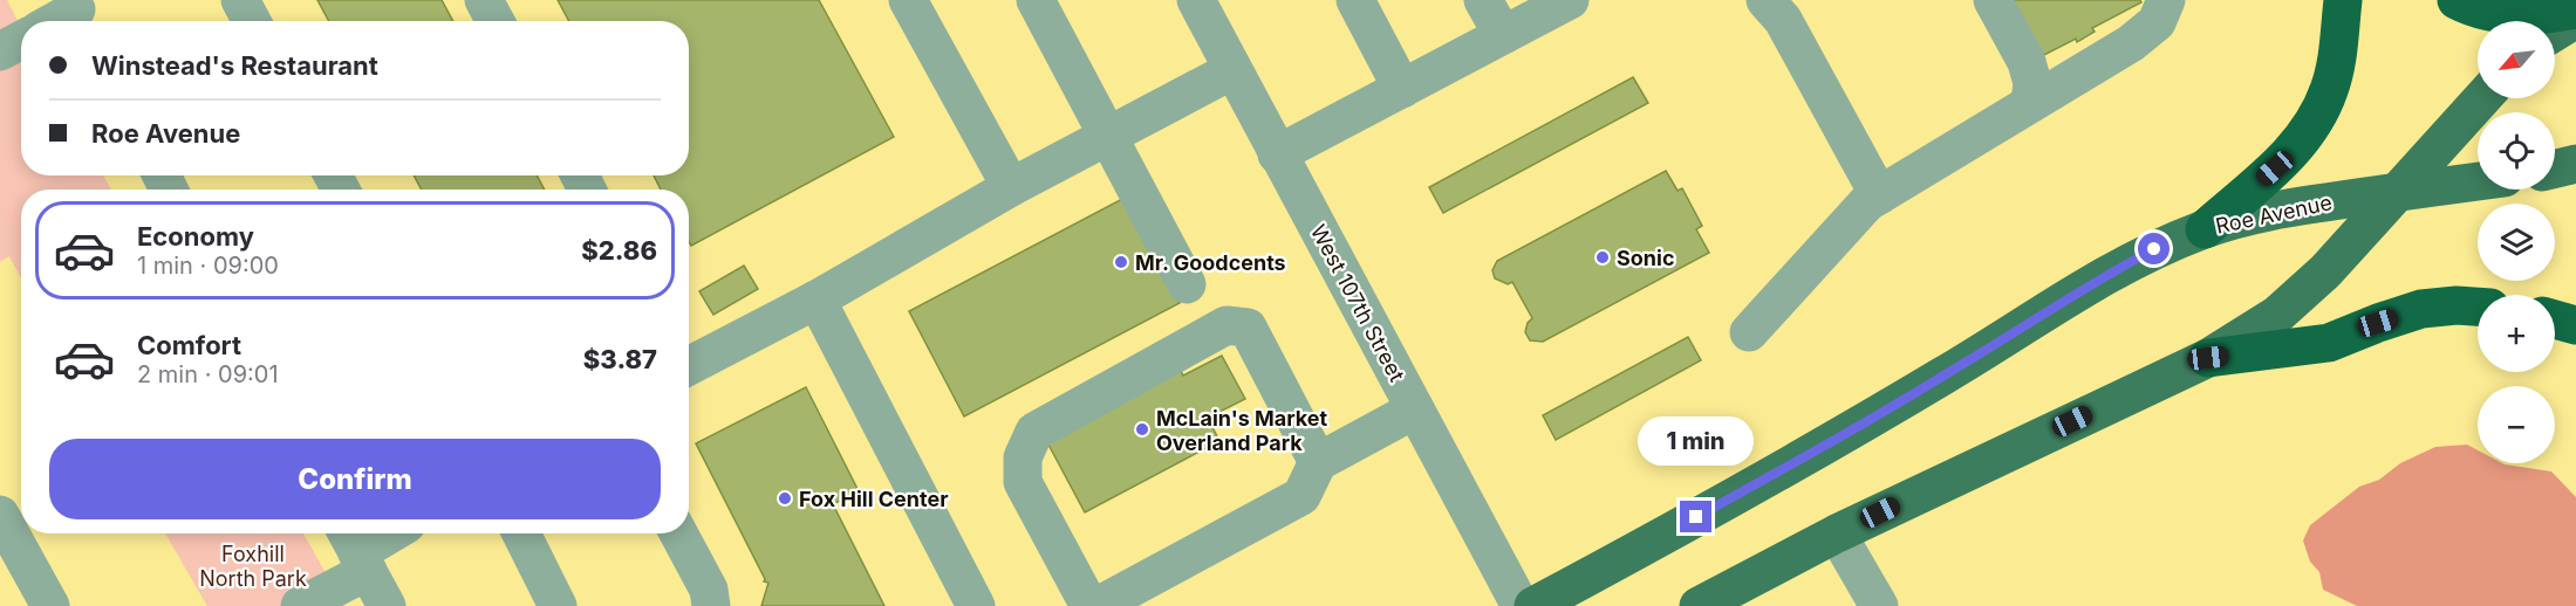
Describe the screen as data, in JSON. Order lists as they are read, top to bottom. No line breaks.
{"streets":{"main road":["Roe Avenue"],"street":["West 107th Street"]},"parks":["Foxhill North Park"],"places":["Sonic","Mr. Goodcents","McLain's Market Overland Park","Fox Hill Center"],"north":"bottom left","page":{"map_buttons":["+","−"],"banner":["Winstead's Restaurant","Roe Avenue"],"list":[{"name":"Economy","note":"1 min · 09:00","value":"$2.86"},{"name":"Comfort","note":"2 min · 09:01","value":"$3.87"}],"bubble":"1 min","buttons":"Confirm"}}
